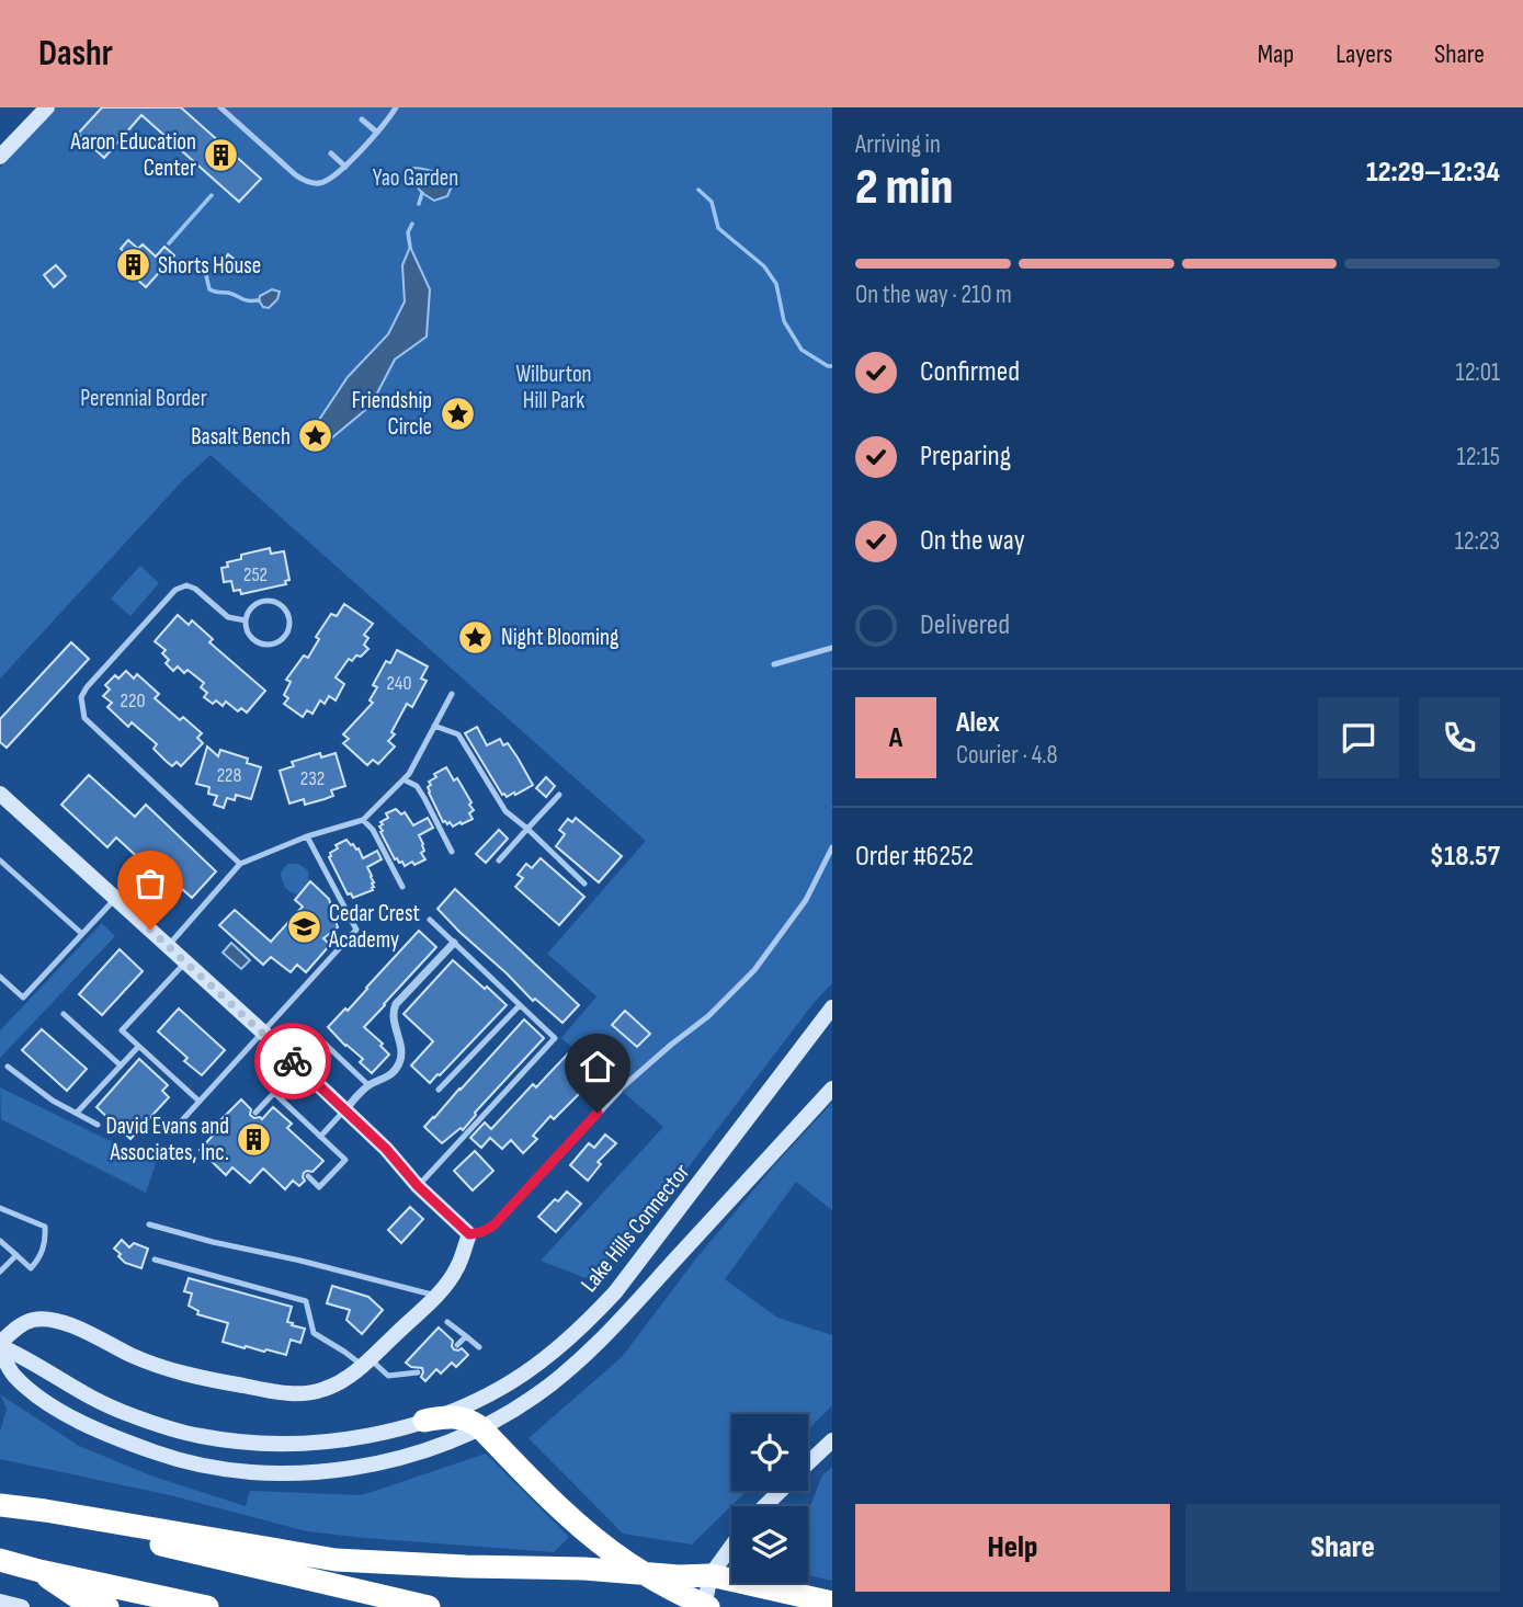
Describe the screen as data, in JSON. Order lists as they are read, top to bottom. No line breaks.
{"streets":{"main road":["Lake Hills Connector"]},"parks":["Yao Garden","Wilburton Hill Park","Perennial Border"],"places":{"building":["Aaron Education Center","Shorts House","David Evans and Associates, Inc."],"place":["Friendship Circle","Basalt Bench","Night Blooming"],"school or university":["Cedar Crest Academy"]},"house_numbers":["252","240","220","228","232"],"page":{"header":"Dashr","nav":["Map","Layers","Share"],"heading":["2 min","Arriving in","12:29–12:34"],"panel":["Alex","Courier · 4.8","Order #6252","$18.57"],"bar":"On the way · 210 m","list":[["Confirmed","12:01"],["Preparing","12:15"],["On the way","12:23"],"Delivered"],"round":"A","buttons":["Help","Share"]}}
